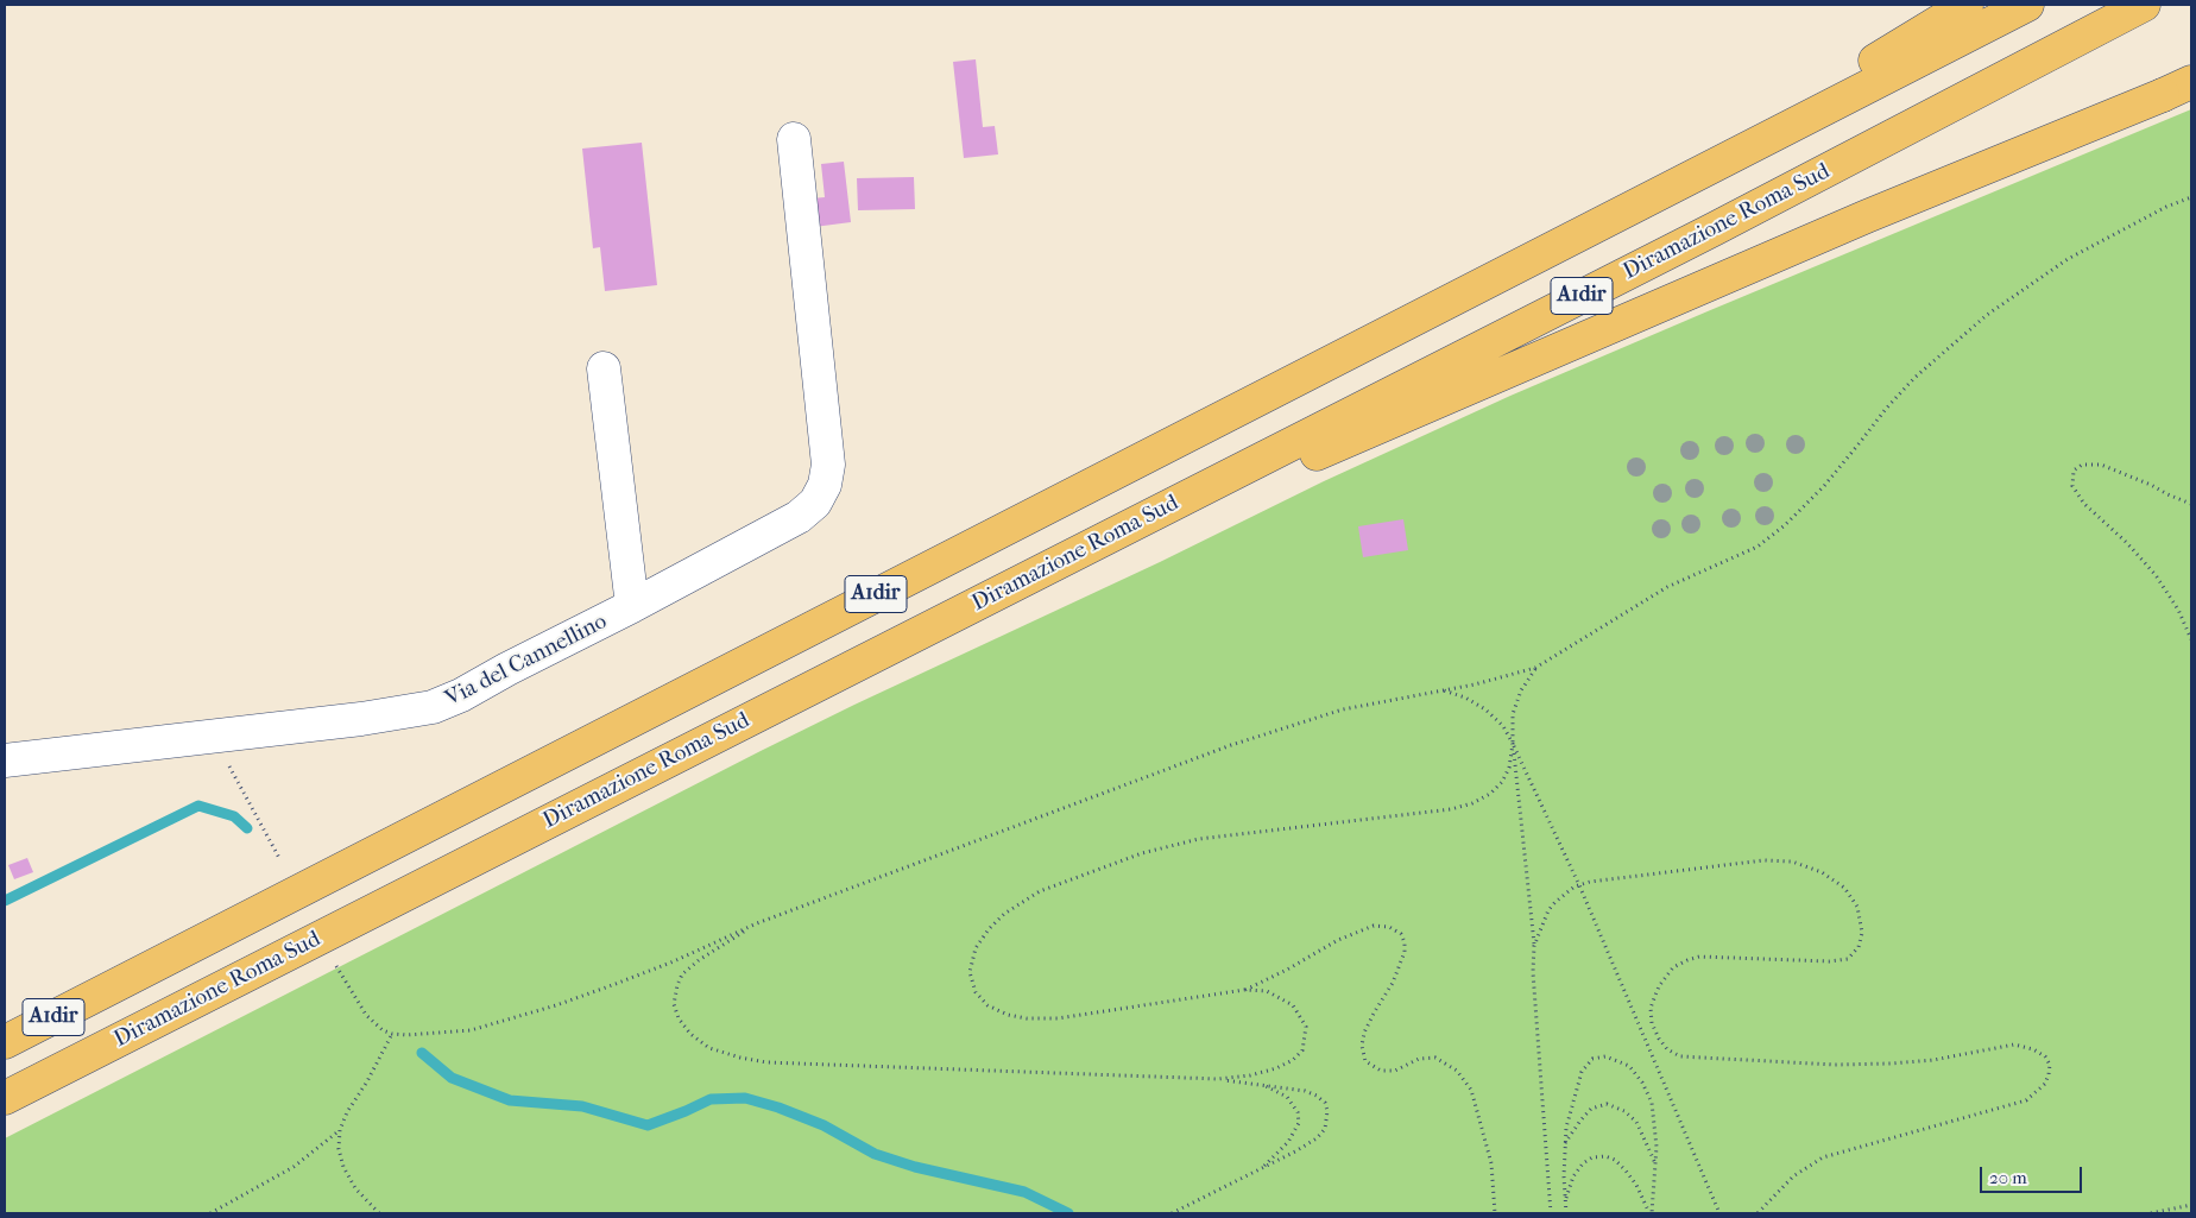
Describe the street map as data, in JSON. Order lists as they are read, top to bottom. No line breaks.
{"streets":{"highway":["Diramazione Roma Sud","A1dir"],"street":["Via del Cannellino"]},"scale_bar":"20 m"}
